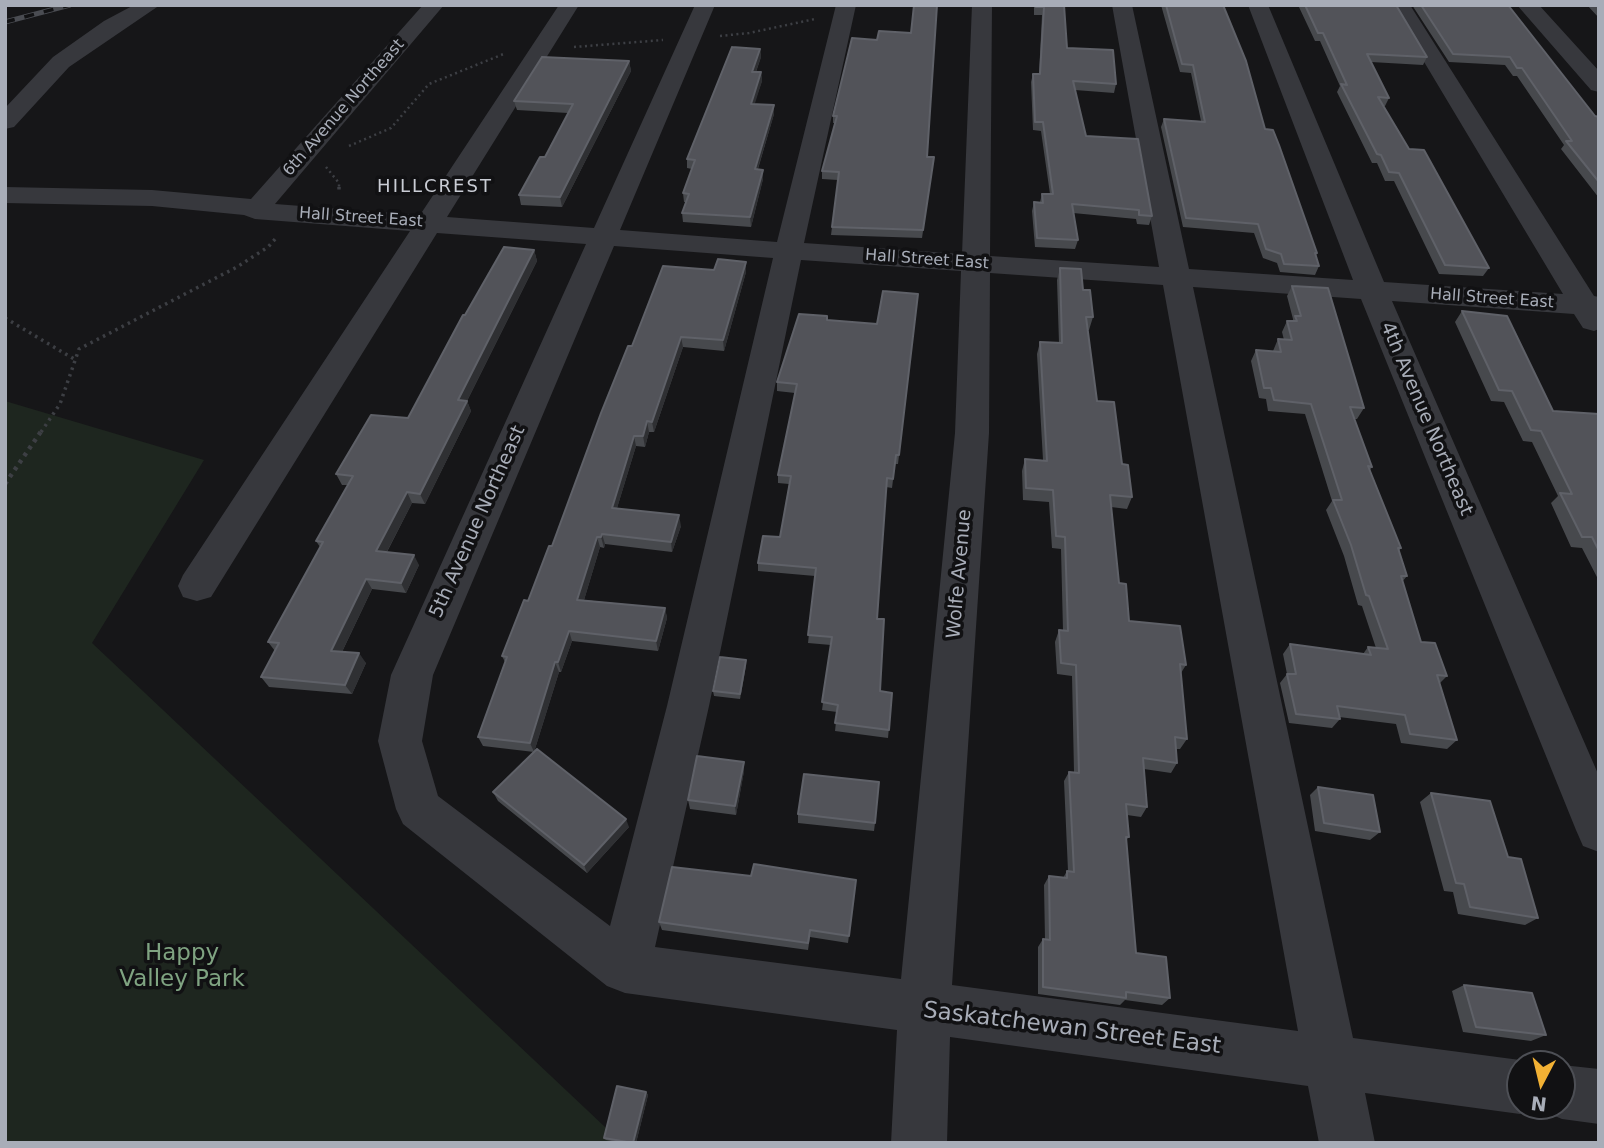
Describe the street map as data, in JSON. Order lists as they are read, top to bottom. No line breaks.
{"streets":{"street":["6th Avenue Northeast","Hall Street East","4th Avenue Northeast","5th Avenue Northeast","Wolfe Avenue","Saskatchewan Street East"]},"crossings":[["6th Avenue Northeast","Hall Street East"],["Hall Street East","4th Avenue Northeast"],["Hall Street East","5th Avenue Northeast"],["Hall Street East","Wolfe Avenue"],["5th Avenue Northeast","Saskatchewan Street East"],["Wolfe Avenue","Saskatchewan Street East"]],"districts":["HILLCREST"],"parks":["Happy Valley Park"],"north":"bottom"}
